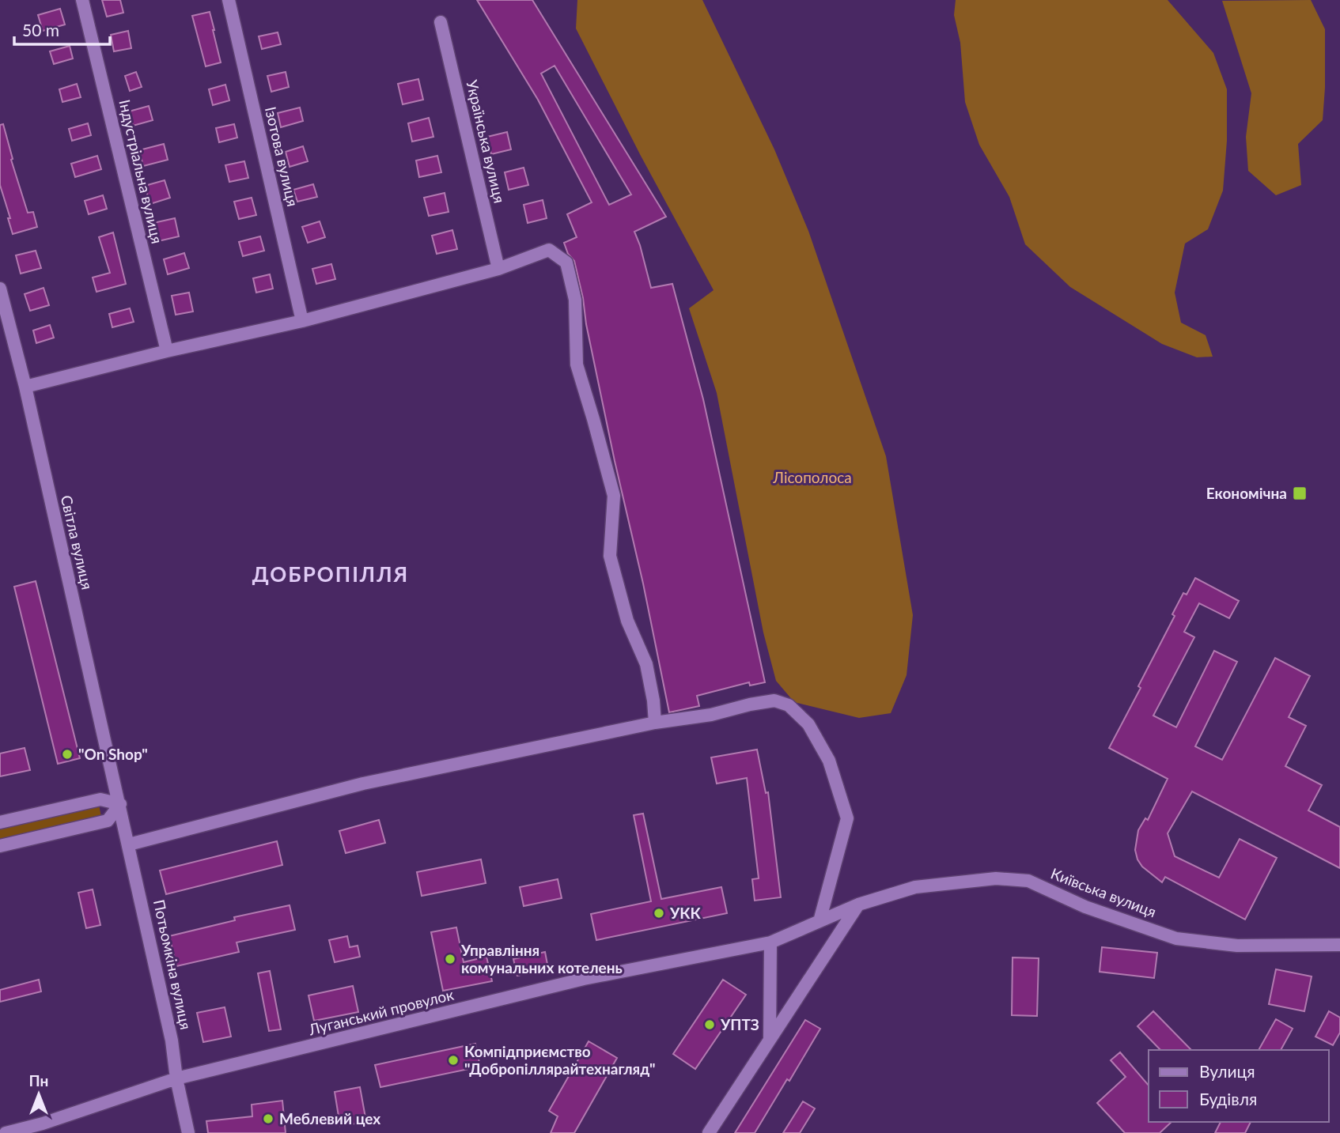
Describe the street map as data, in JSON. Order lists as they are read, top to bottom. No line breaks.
{"streets":{"street":["Українська вулиця","Ізотова вулиця","Індустріальна вулиця","Світла вулиця","Київська вулиця","Потьомкіна вулиця","Луганський провулок"]},"crossings":[["Світла вулиця","Потьомкіна вулиця"],["Київська вулиця","Луганський провулок"],["Потьомкіна вулиця","Луганський провулок"]],"districts":["ДОБРОПІЛЛЯ"],"parks":["Лісополоса"],"places":{"transit":["Економічна"],"other":["\"On Shop\"","УКК","Управління комунальних котелень","УПТЗ","Компідприємство \"Добропіллярайтехнагляд\"","Меблевий цех"]},"legend":["Вулиця","Будівля"],"scale_bar":"50 m","north":"top"}
